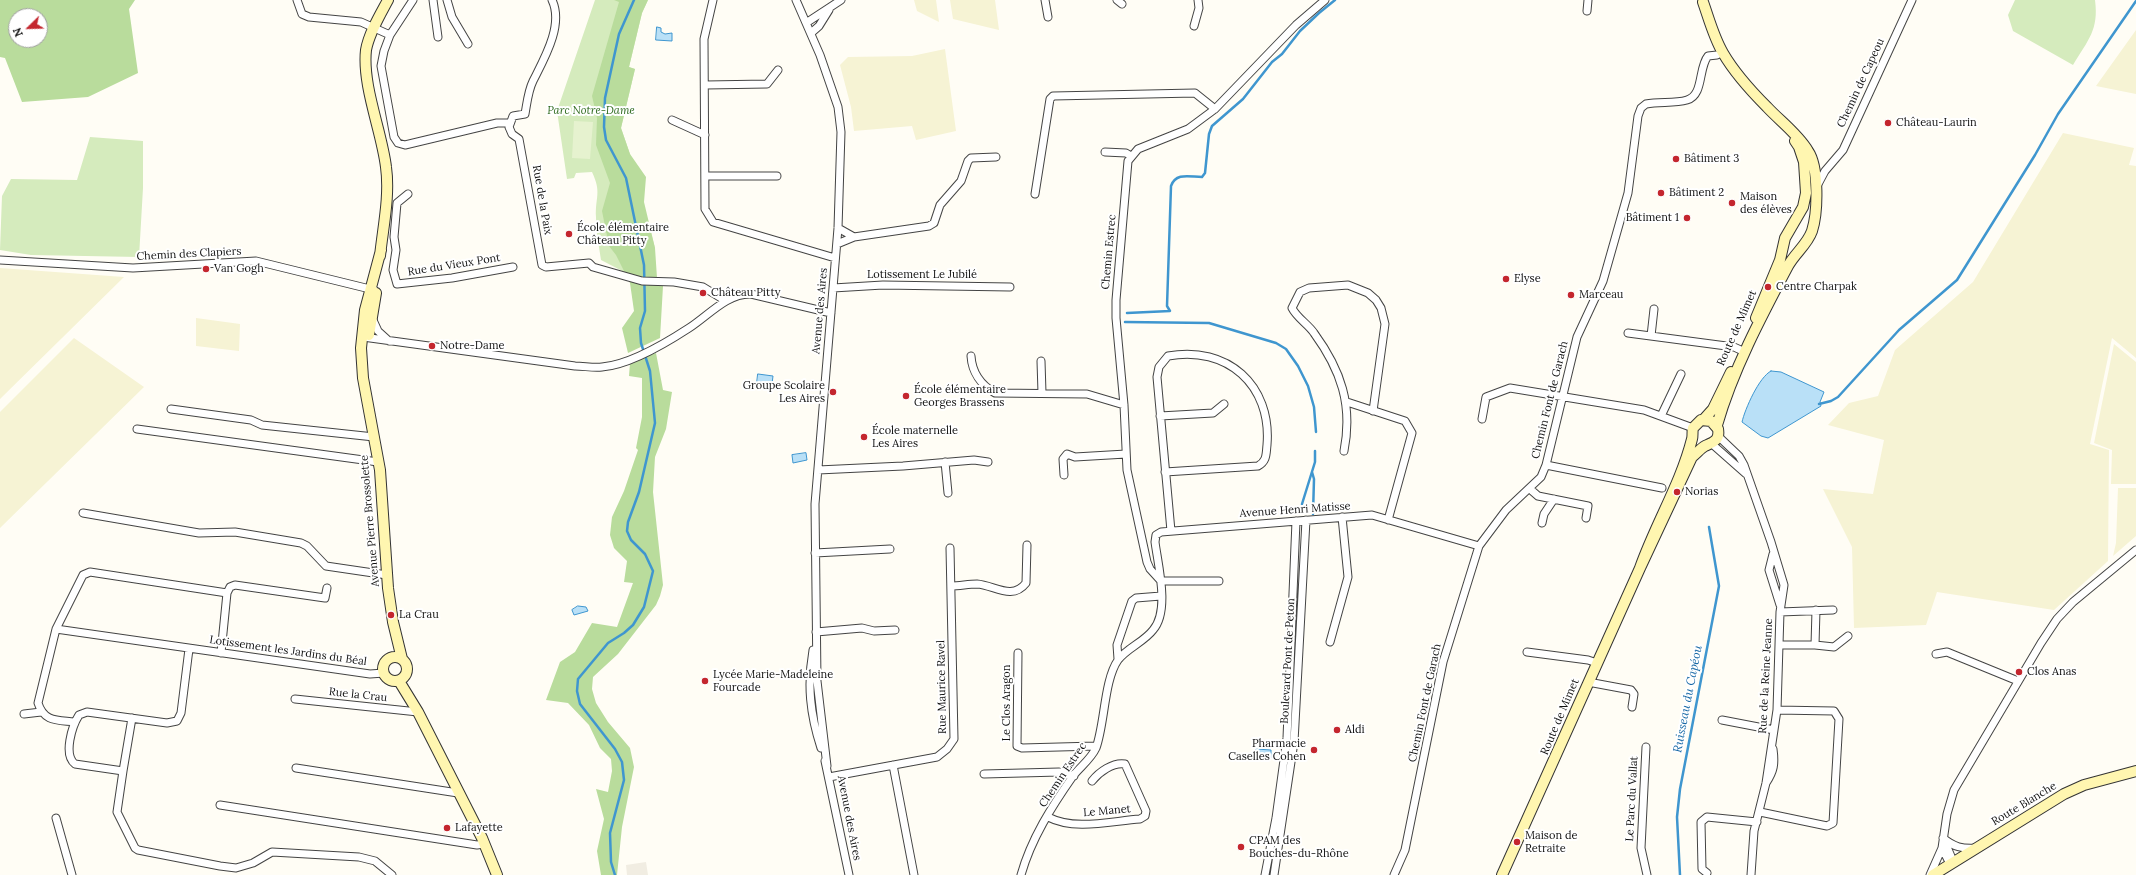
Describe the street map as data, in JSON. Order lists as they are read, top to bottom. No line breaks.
{"streets":{"street":["Chemin de Capeou","Rue de la Paix","Chemin Estrec","Chemin des Clapiers","Rue du Vieux Pont","Lotissement Le Jubilé","Avenue des Aires","Route de Mimet","Chemin Font de Garach","Avenue Henri Matisse","Avenue Pierre Brossolette","Lotissement les Jardins du Béal","Boulevard Pont de Peton","Rue de la Reine Jeanne","Rue Maurice Ravel","Rue la Crau","Le Clos Aragon","Le Parc du Vallat","Route Blanche","Le Manet"]},"crossings":[["Chemin de Capeou","Route de Mimet"],["Chemin Estrec","Avenue Henri Matisse"],["Chemin Estrec","Le Clos Aragon"],["Chemin Estrec","Le Manet"],["Chemin des Clapiers","Avenue Pierre Brossolette"],["Lotissement Le Jubilé","Avenue des Aires"],["Avenue des Aires","Rue Maurice Ravel"],["Route de Mimet","Chemin Font de Garach"],["Route de Mimet","Rue de la Reine Jeanne"],["Chemin Font de Garach","Avenue Henri Matisse"],["Avenue Henri Matisse","Boulevard Pont de Peton"],["Avenue Pierre Brossolette","Lotissement les Jardins du Béal"]],"water":["Ruisseau du Capéou"],"parks":["Parc Notre-Dame"],"places":["Château-Laurin","Bâtiment 3","Bâtiment 2","Maison des élèves","Bâtiment 1","École élémentaire Château Pitty","Van Gogh","Elyse","Centre Charpak","Château Pitty","Marceau","Notre-Dame","Groupe Scolaire Les Aires","École élémentaire Georges Brassens","École maternelle Les Aires","Norias","La Crau","Clos Anas","Lycée Marie-Madeleine Fourcade","Aldi","Pharmacie Caselles Cohen","Lafayette","Maison de Retraite","CPAM des Bouches-du-Rhône"],"north":"bottom left"}
